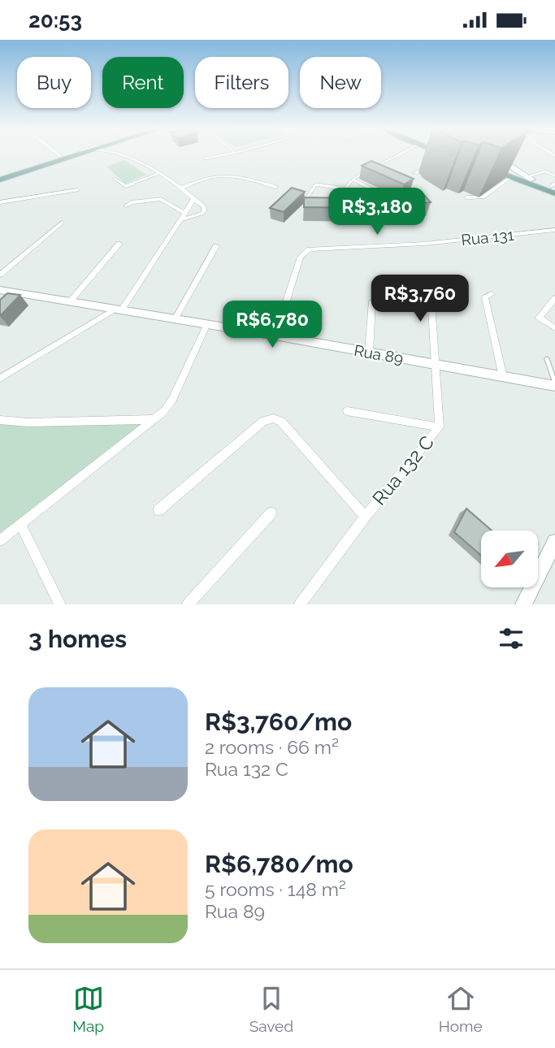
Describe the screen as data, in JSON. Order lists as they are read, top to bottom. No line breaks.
{"streets":{"street":["Rua 131","Rua 89","Rua 132 C"]},"crossings":[["Rua 131","Rua 89"],["Rua 89","Rua 132 C"]],"north":"bottom left","page":{"status":"20:53","chip":["Buy","Rent","Filters","New"],"price":["R$3,180","R$3,760","R$6,780"],"heading":"3 homes","list":[{"name":"R$3,760/mo","note":"2 rooms · 66 m² · Rua 132 C"},{"name":"R$6,780/mo","note":"5 rooms · 148 m² · Rua 89"}],"tabs":["Map","Saved","Home"]}}
